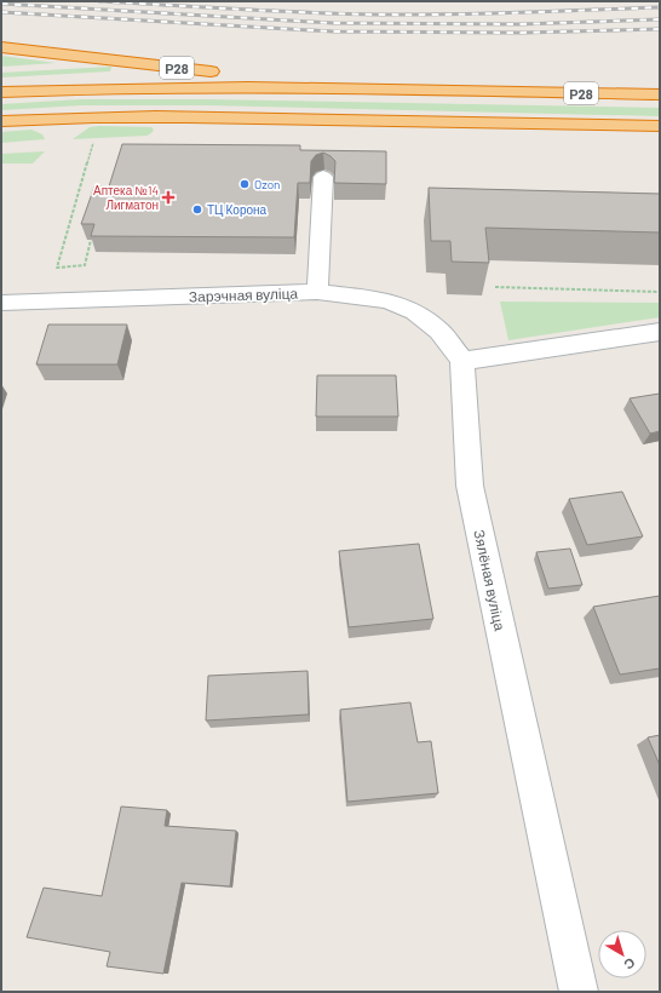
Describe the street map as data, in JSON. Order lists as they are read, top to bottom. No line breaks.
{"streets":{"highway":["Р28"],"street":["Зарэчная вуліца","Зялёная вуліца"]},"crossings":[["Зарэчная вуліца","Зялёная вуліца"]],"places":{"other":["Ozon","ТЦ Корона"],"health":["Аптека №14 Лигматон"]},"north":"bottom right"}
